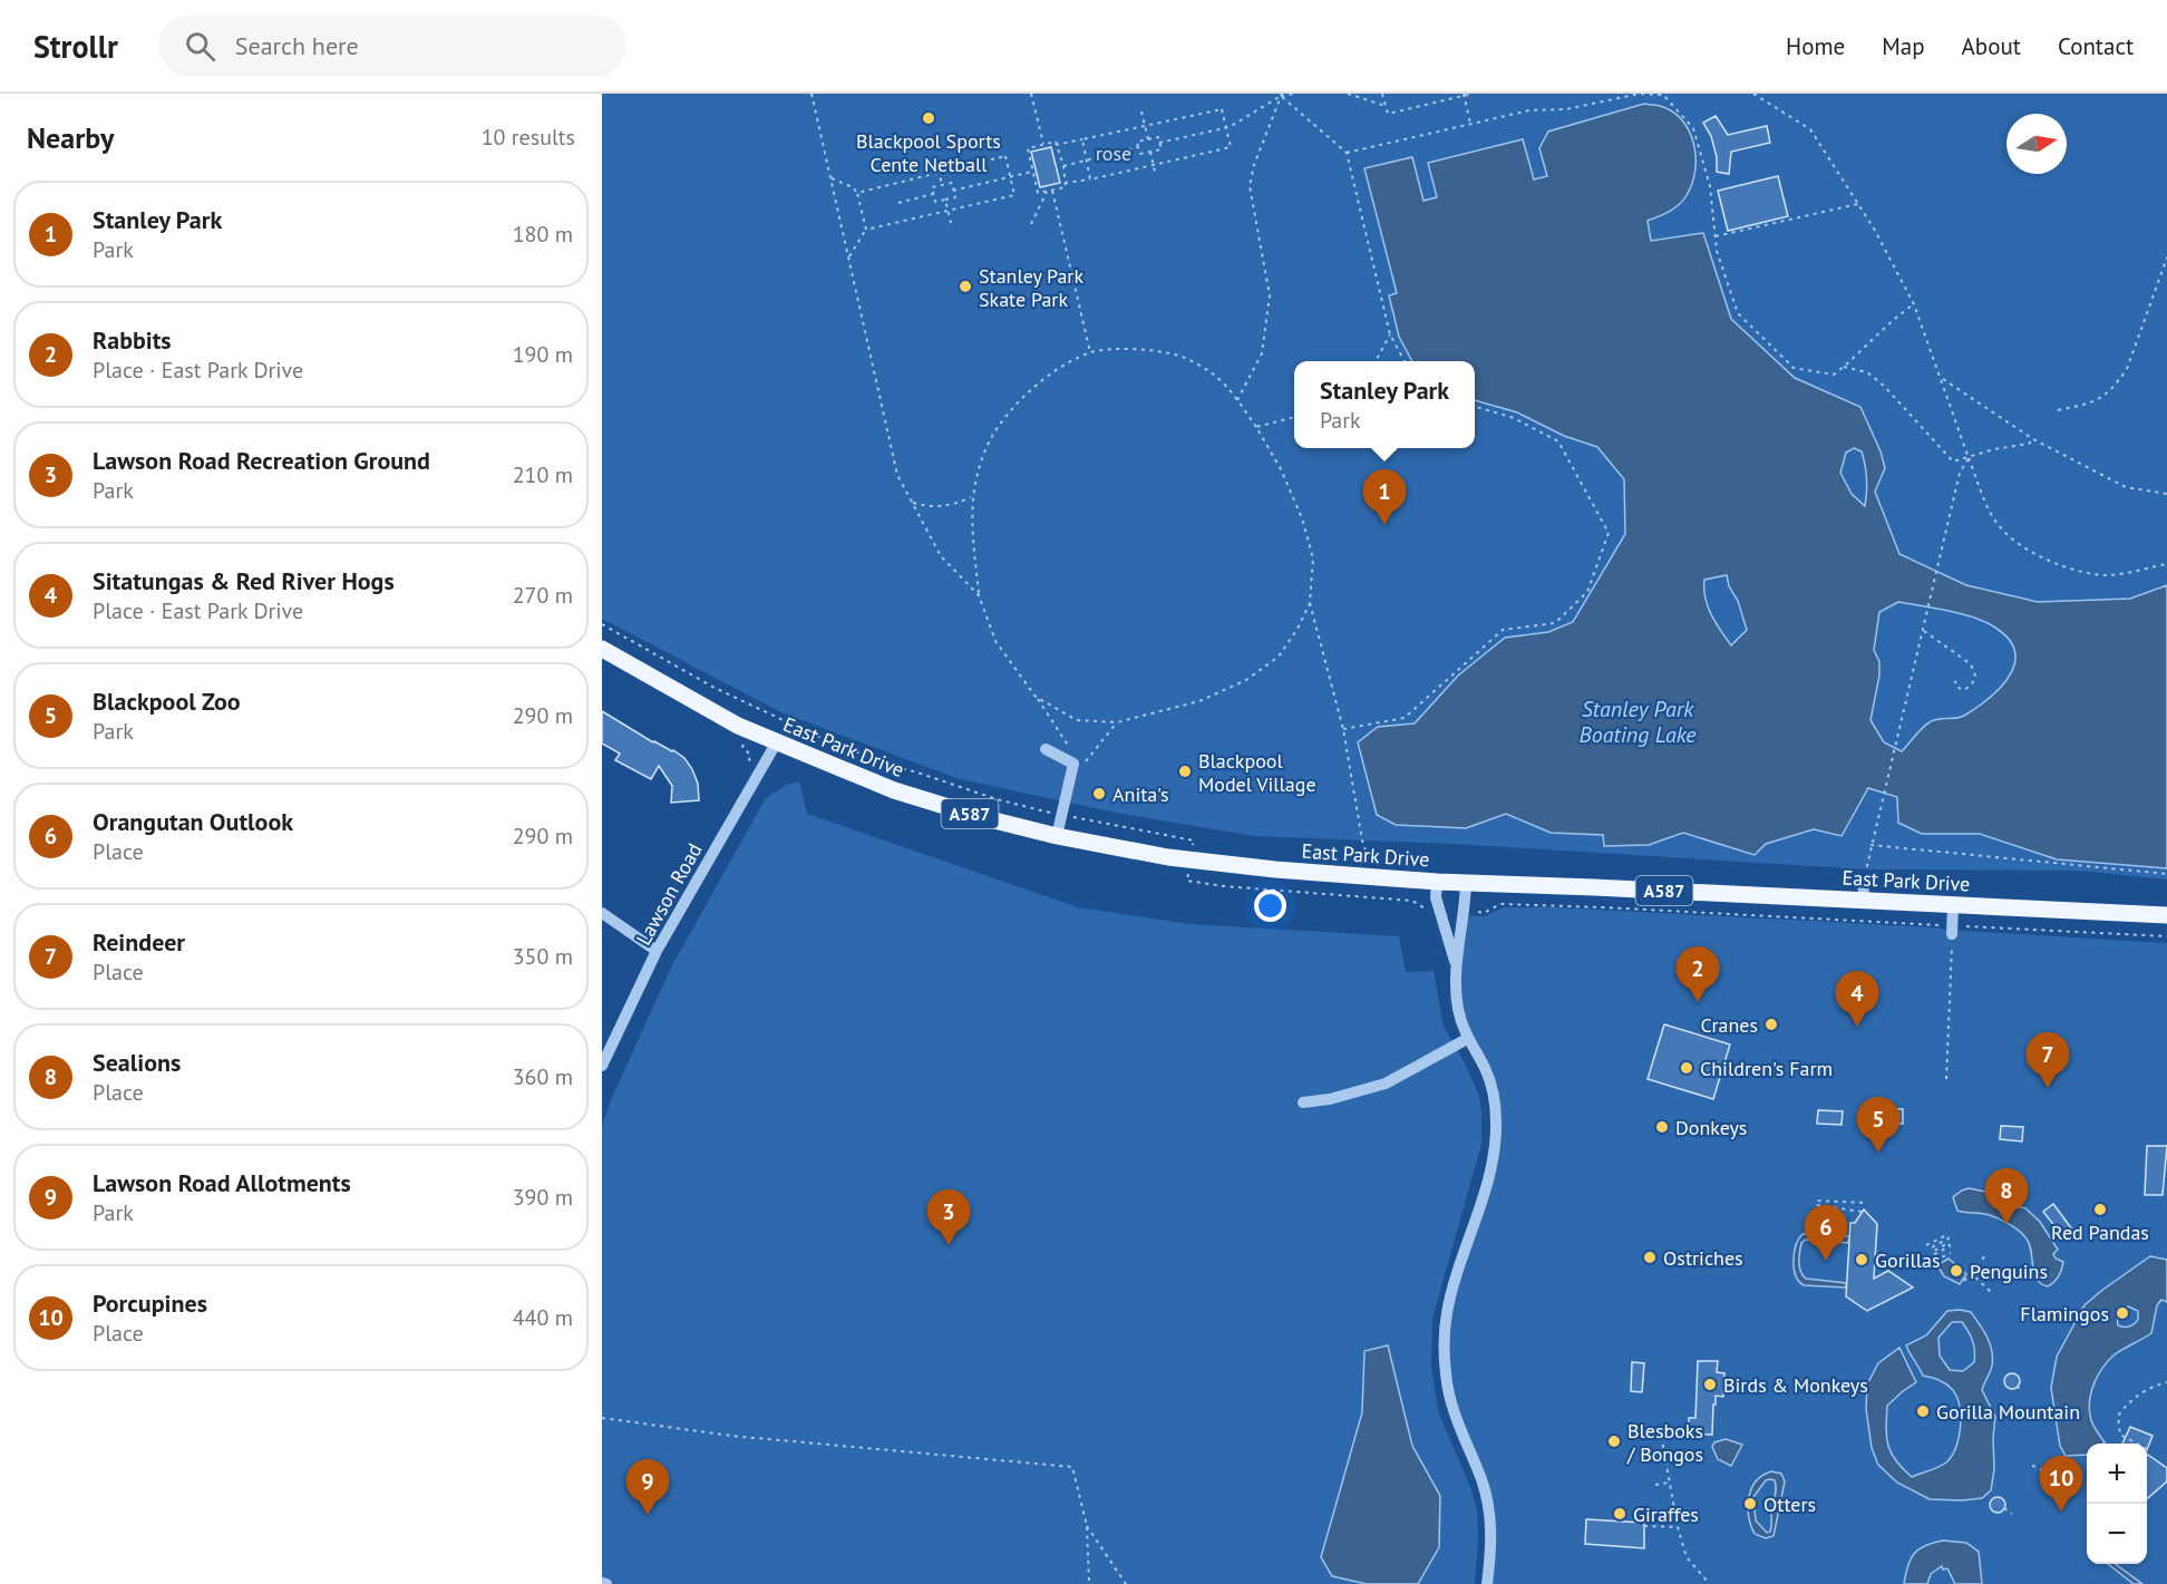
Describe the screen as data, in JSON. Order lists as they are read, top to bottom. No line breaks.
{"streets":{"main road":["East Park Drive","A587"],"street":["Lawson Road"]},"crossings":[["East Park Drive","Lawson Road"]],"water":["Stanley Park Boating Lake"],"parks":["rose"],"places":["Blackpool Sports Cente Netball","Stanley Park Skate Park","Blackpool Model Village","Anita's","Cranes","Children's Farm","Donkeys","Red Pandas","Ostriches","Gorillas","Penguins","Flamingos","Birds & Monkeys","Gorilla Mountain","Blesboks / Bongos","Otters","Giraffes"],"north":"right","page":{"header":"Strollr","search":"Search here","nav":["Home","Map","About","Contact"],"heading":["Nearby","10 results"],"list":[{"mark":"1","name":"Stanley Park","note":"Park","value":"180 m"},{"mark":"2","name":"Rabbits","note":"Place · East Park Drive","value":"190 m"},{"mark":"3","name":"Lawson Road Recreation Ground","note":"Park","value":"210 m"},{"mark":"4","name":"Sitatungas & Red River Hogs","note":"Place · East Park Drive","value":"270 m"},{"mark":"5","name":"Blackpool Zoo","note":"Park","value":"290 m"},{"mark":"6","name":"Orangutan Outlook","note":"Place","value":"290 m"},{"mark":"7","name":"Reindeer","note":"Place","value":"350 m"},{"mark":"8","name":"Sealions","note":"Place","value":"360 m"},{"mark":"9","name":"Lawson Road Allotments","note":"Park","value":"390 m"},{"mark":"10","name":"Porcupines","note":"Place","value":"440 m"}],"popup":["Stanley Park","Park"],"pins":["1","2","4","7","5","8","3","6","10","9"],"map_buttons":["+","−"]}}
